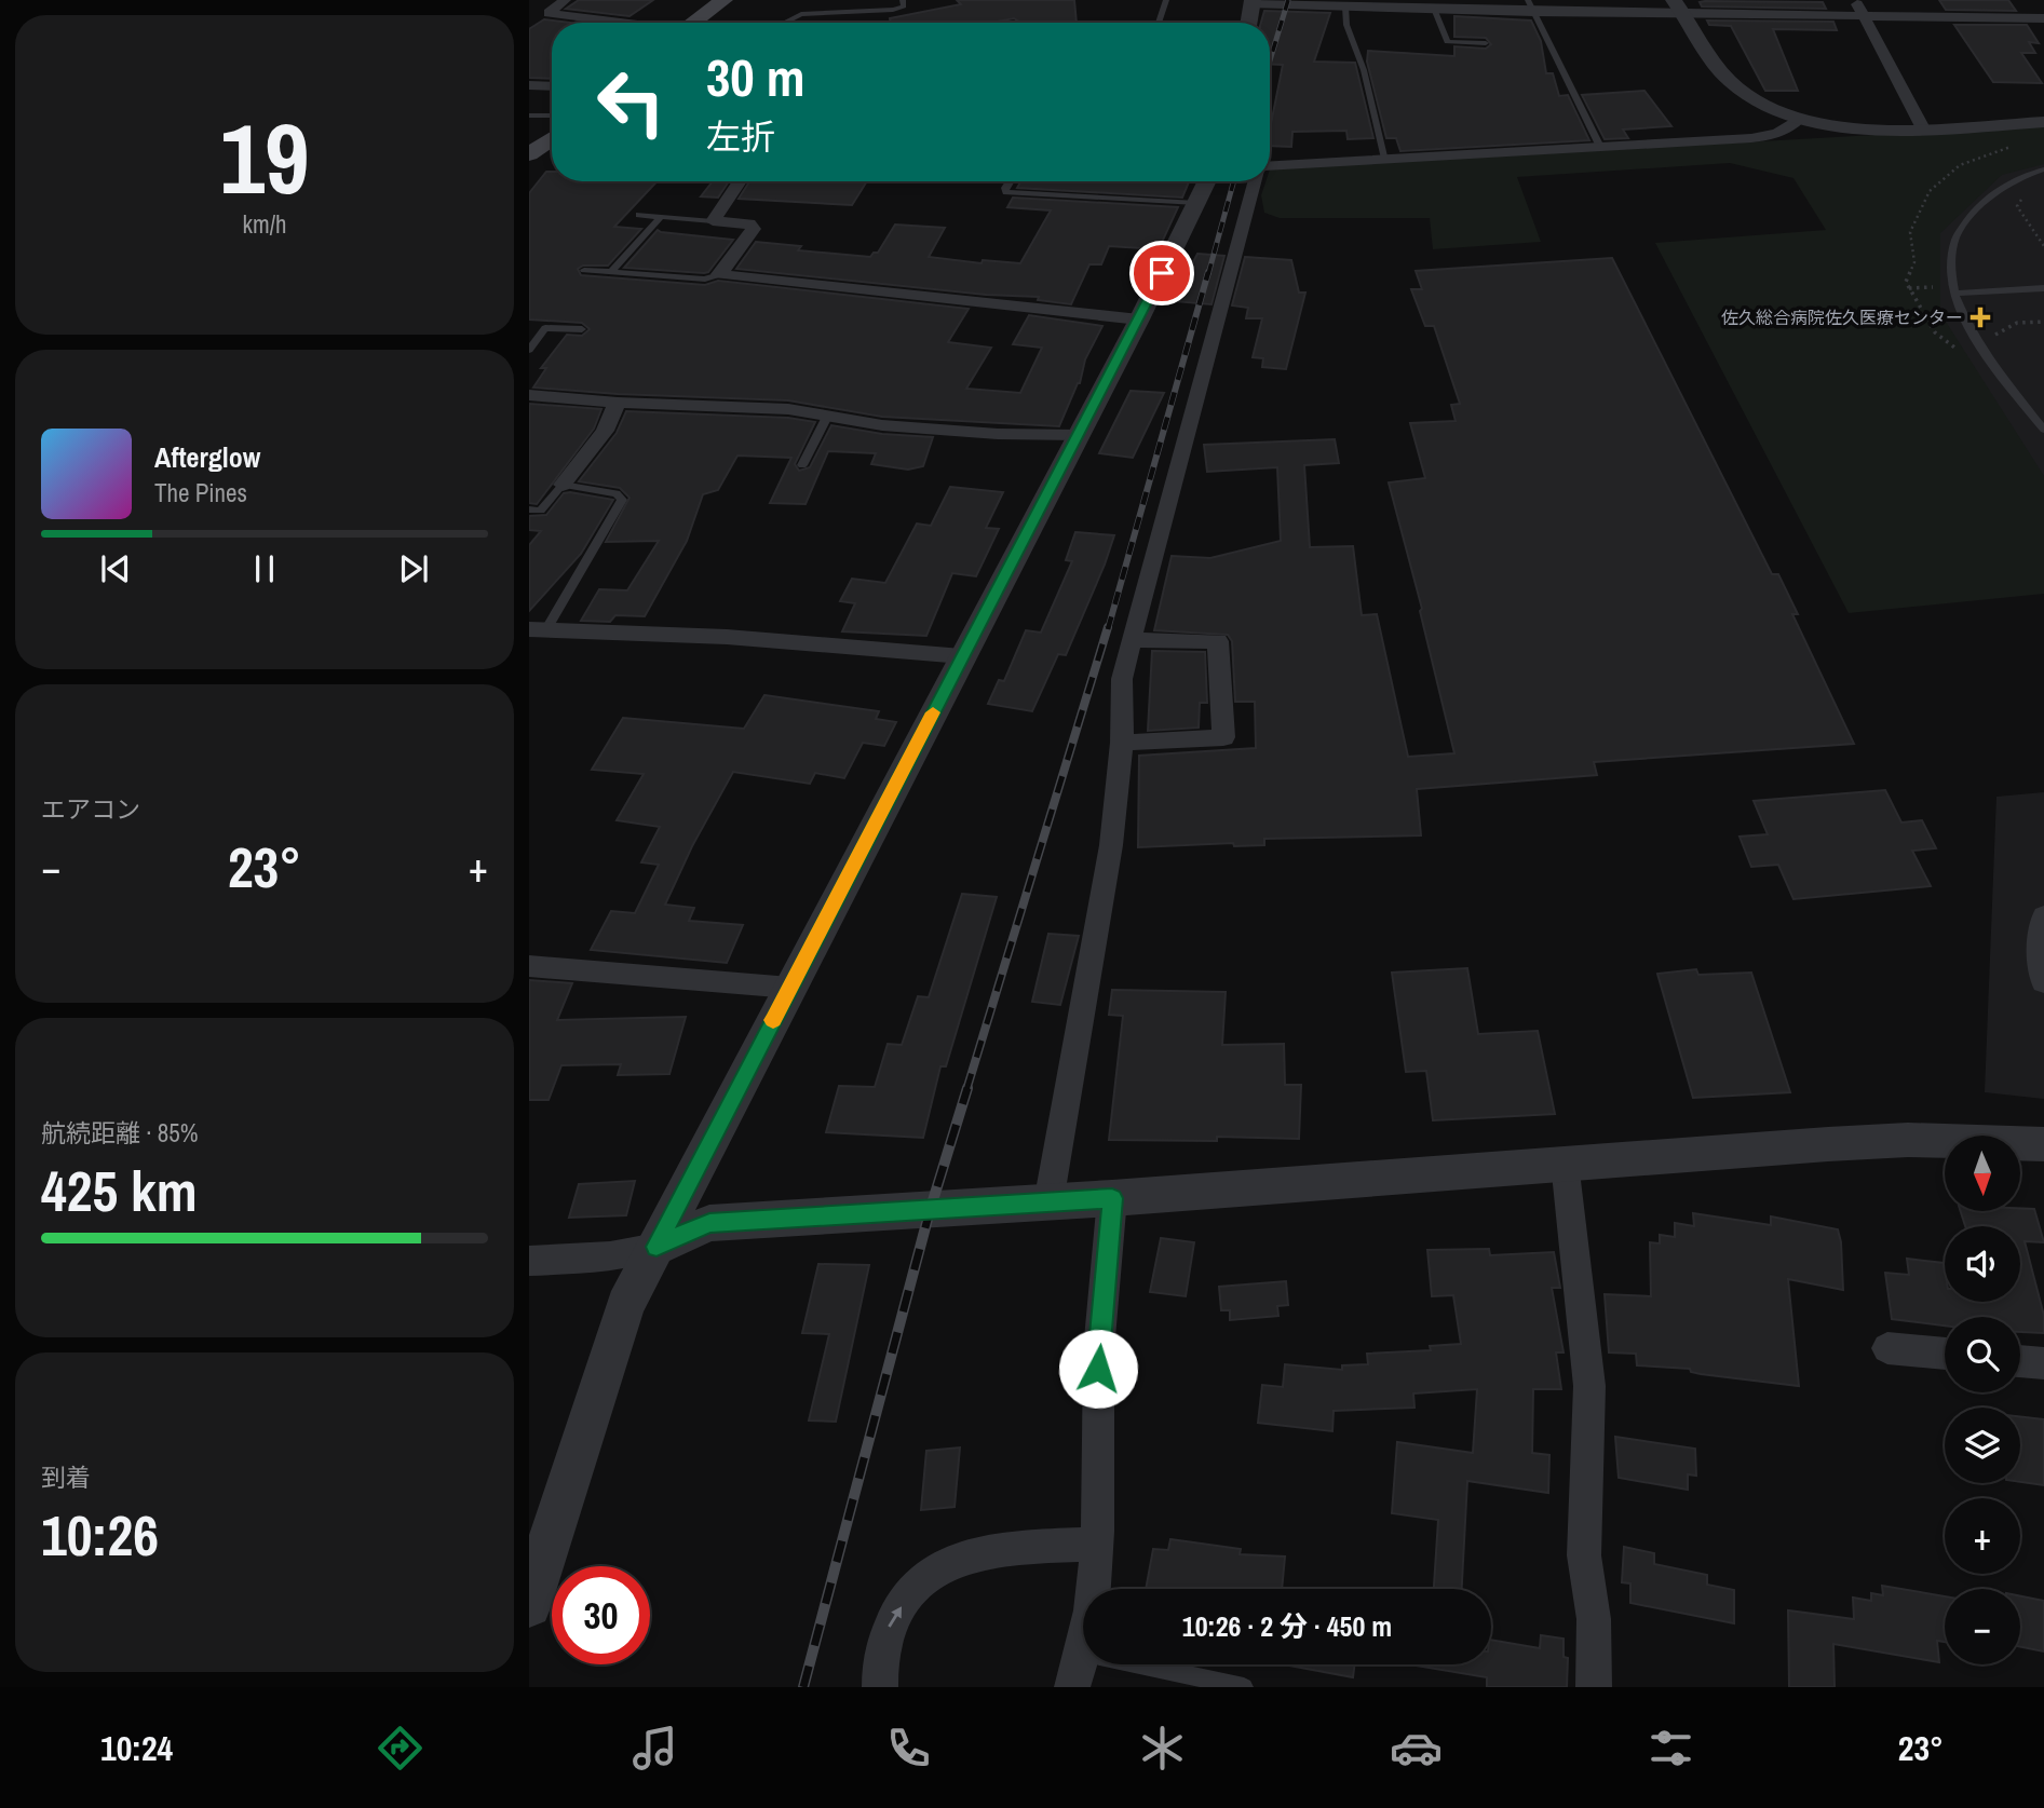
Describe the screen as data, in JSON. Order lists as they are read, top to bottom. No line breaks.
{"places":{"health":["佐久総合病院佐久医療センター"]},"north":"bottom","page":{"tile":[["19","km/h"],"エアコン",["航続距離 · 85%","425 km"],["到着","10:26"]],"turn":["30 m","左折"],"song":["Afterglow","The Pines"],"heat":["−","23°","+"],"map_buttons":["+","−"],"limit":"30","trip":"10:26 · 2 分 · 450 m","tabs":["10:24","23°"]}}
